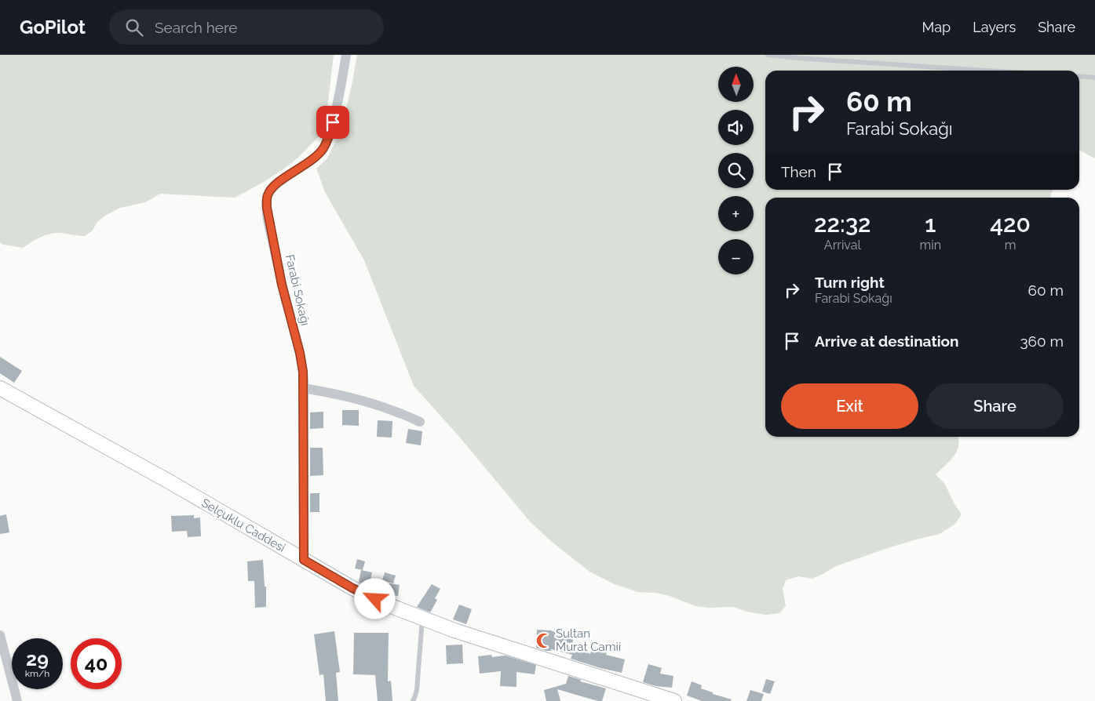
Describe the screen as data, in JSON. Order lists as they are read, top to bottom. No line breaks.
{"streets":{"street":["Farabi Sokağı","Selçuklu Caddesi"]},"crossings":[["Farabi Sokağı","Selçuklu Caddesi"]],"places":{"mosque":["Sultan Murat Camii"]},"north":"top","page":{"header":"GoPilot","search":"Search here","nav":["Map","Layers","Share"],"map_buttons":["+","−"],"turn":["60 m","Farabi Sokağı"],"then":"Then","eta":["22:32","Arrival","1","min","420","m"],"list":[{"name":"Turn right","note":"Farabi Sokağı","value":"60 m"},{"name":"Arrive at destination","value":"360 m"}],"buttons":["Exit","Share"],"speed":"29 km/h","limit":"40"}}
